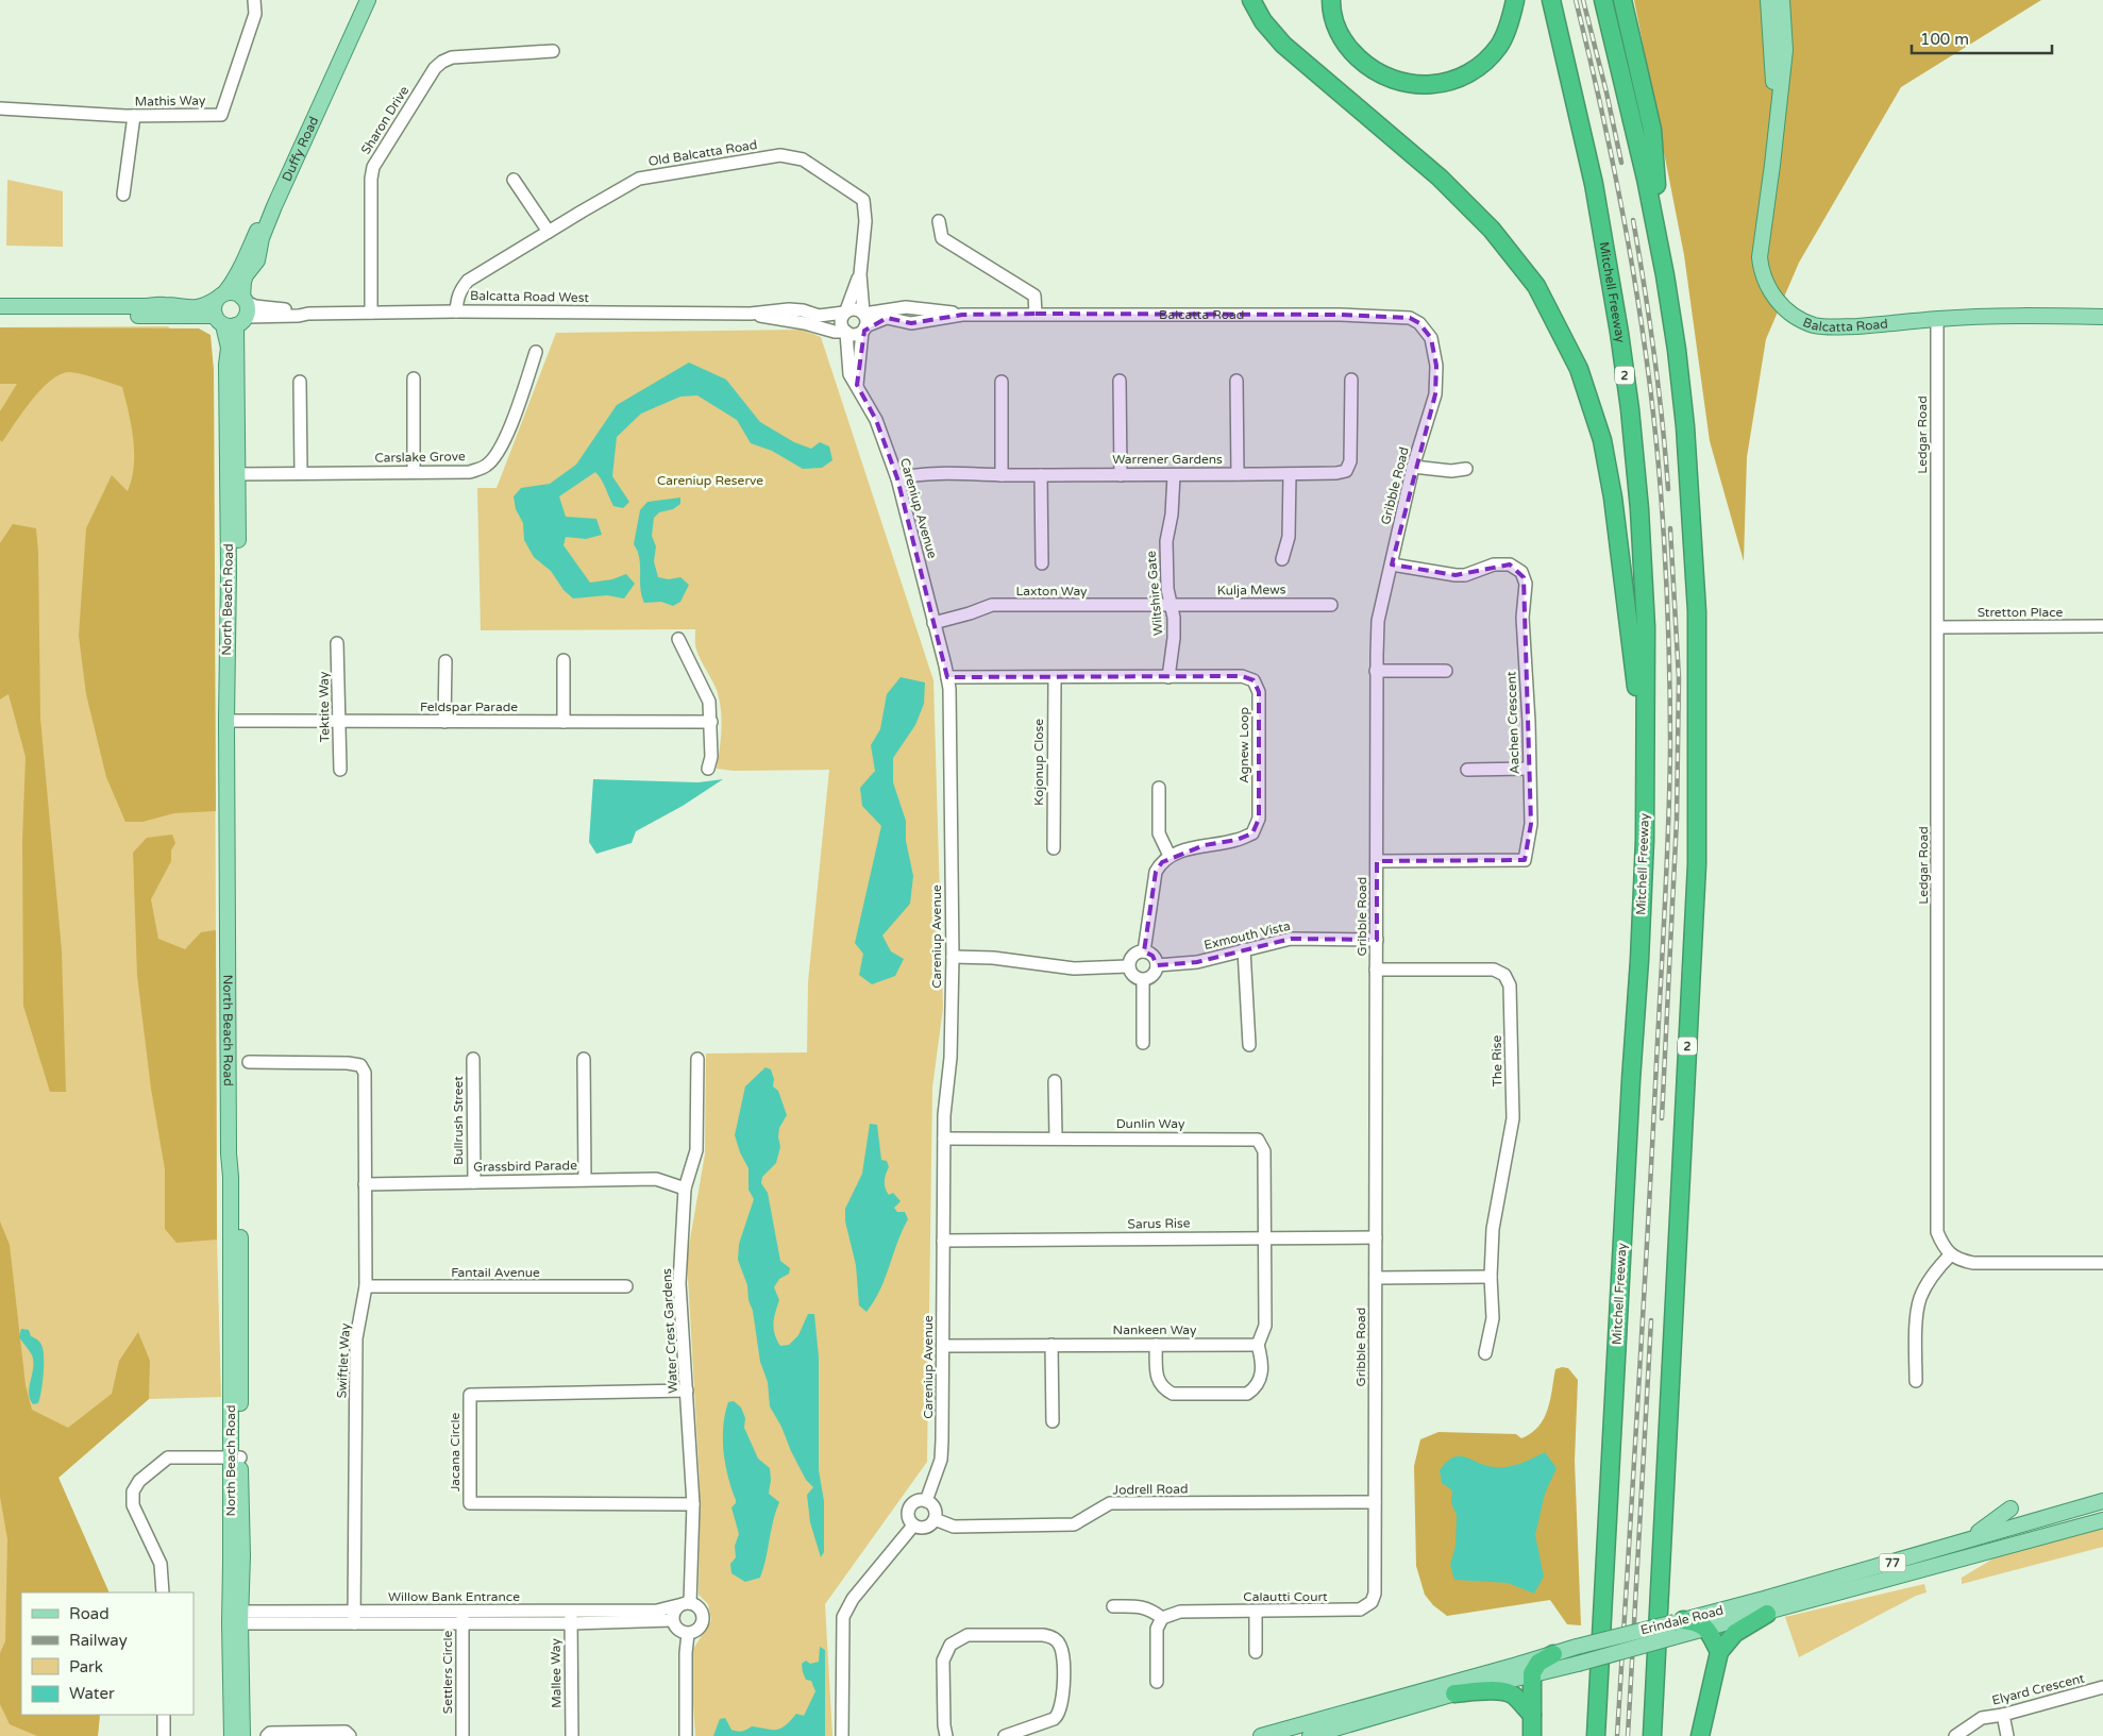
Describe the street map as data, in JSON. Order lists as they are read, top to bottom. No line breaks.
{"streets":{"highway":["Mitchell Freeway","2"],"main road":["Duffy Road","Balcatta Road","North Beach Road","77","Erindale Road"],"street":["Mathis Way","Sharon Drive","Old Balcatta Road","Balcatta Road West","Ledgar Road","Carslake Grove","Warrener Gardens","Gribble Road","Careniup Avenue","Kulja Mews","Laxton Way","Wiltshire Gate","Stretton Place","Tektite Way","Feldspar Parade","Aachen Crescent","Agnew Loop","Kojonup Close","Exmouth Vista","The Rise","Bullrush Street","Dunlin Way","Grassbird Parade","Sarus Rise","Fantail Avenue","Nankeen Way","Water Crest Gardens","Swiftlet Way","Jacana Circle","Jodrell Road","Willow Bank Entrance","Calautti Court","Settlers Circle","Mallee Way","Elyard Crescent"]},"crossings":[["Sharon Drive","Balcatta Road West"],["Duffy Road","Balcatta Road West"],["Duffy Road","North Beach Road"],["Old Balcatta Road","Balcatta Road West"],["Balcatta Road West","Balcatta Road"],["Balcatta Road West","Careniup Avenue"],["Balcatta Road West","North Beach Road"],["Balcatta Road","Ledgar Road"],["Balcatta Road","Gribble Road"],["Balcatta Road","Careniup Avenue"],["Ledgar Road","Stretton Place"],["Carslake Grove","North Beach Road"],["Warrener Gardens","Careniup Avenue"],["Warrener Gardens","Wiltshire Gate"],["Gribble Road","Aachen Crescent"],["Gribble Road","Exmouth Vista"],["Gribble Road","The Rise"],["Gribble Road","Sarus Rise"],["Gribble Road","Jodrell Road"],["Gribble Road","Calautti Court"],["Careniup Avenue","Laxton Way"],["Careniup Avenue","Agnew Loop"],["Careniup Avenue","Dunlin Way"],["Careniup Avenue","Sarus Rise"],["Careniup Avenue","Nankeen Way"],["Careniup Avenue","Jodrell Road"],["Kulja Mews","Laxton Way"],["Kulja Mews","Wiltshire Gate"],["Laxton Way","Wiltshire Gate"],["Wiltshire Gate","Agnew Loop"],["North Beach Road","Feldspar Parade"],["North Beach Road","Willow Bank Entrance"],["Tektite Way","Feldspar Parade"],["Agnew Loop","Kojonup Close"],["Bullrush Street","Grassbird Parade"],["Dunlin Way","Sarus Rise"],["Grassbird Parade","Water Crest Gardens"],["Grassbird Parade","Swiftlet Way"],["Fantail Avenue","Swiftlet Way"],["Water Crest Gardens","Jacana Circle"],["Water Crest Gardens","Willow Bank Entrance"],["Swiftlet Way","Willow Bank Entrance"],["Jodrell Road","Calautti Court"],["Willow Bank Entrance","Settlers Circle"],["Willow Bank Entrance","Mallee Way"]],"parks":["Careniup Reserve"],"legend":["Road","Railway","Park","Water"],"scale_bar":"100 m"}
